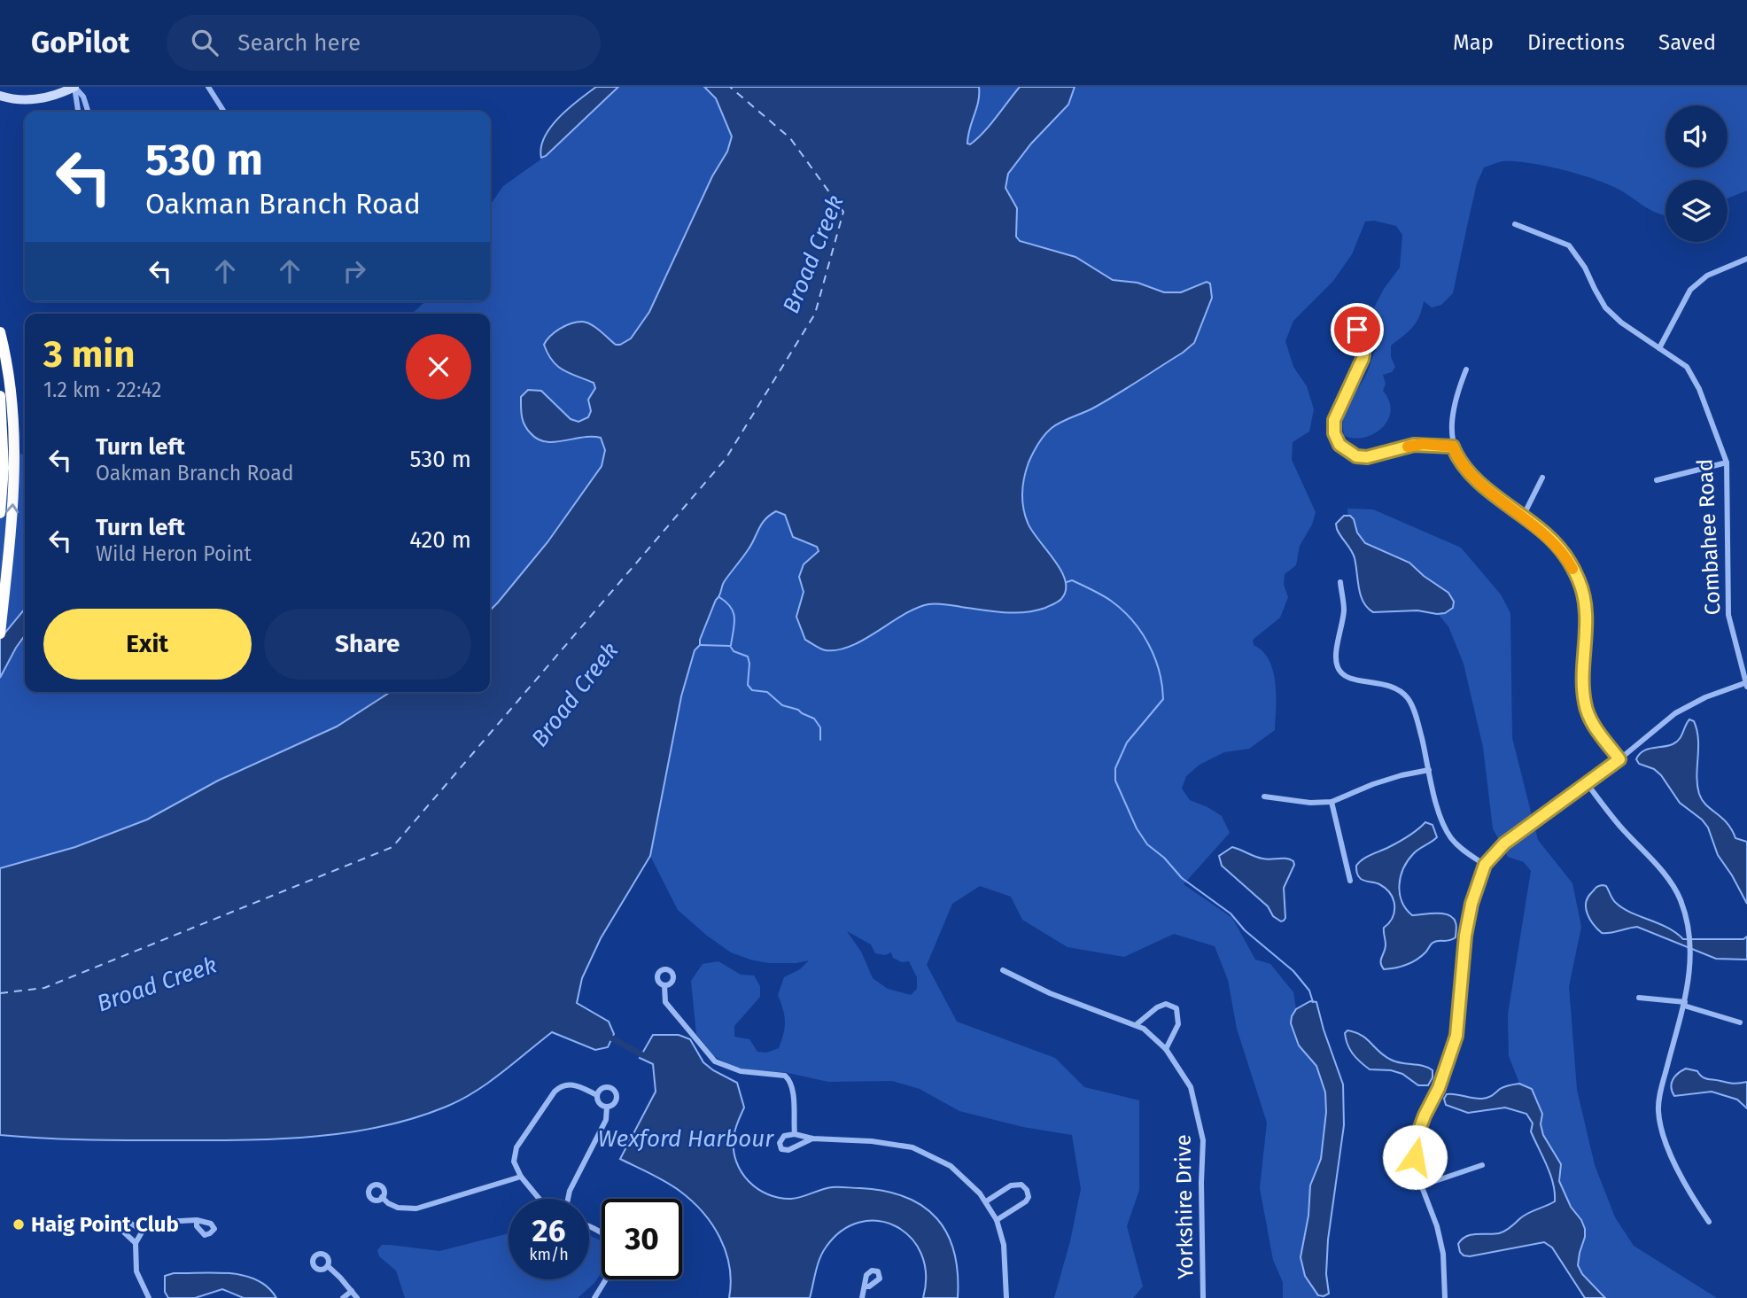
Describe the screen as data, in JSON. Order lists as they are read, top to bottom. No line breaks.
{"streets":{"street":["Combahee Road","Yorkshire Drive"]},"water":["Broad Creek","Wexford Harbour"],"places":["Haig Point Club"],"page":{"header":"GoPilot","search":"Search here","nav":["Map","Directions","Saved"],"turn":["530 m","Oakman Branch Road"],"heading":["3 min","1.2 km · 22:42"],"list":[{"name":"Turn left","note":"Oakman Branch Road","value":"530 m"},{"name":"Turn left","note":"Wild Heron Point","value":"420 m"}],"buttons":["Exit","Share"],"speed":"26 km/h","limit":"30"}}
